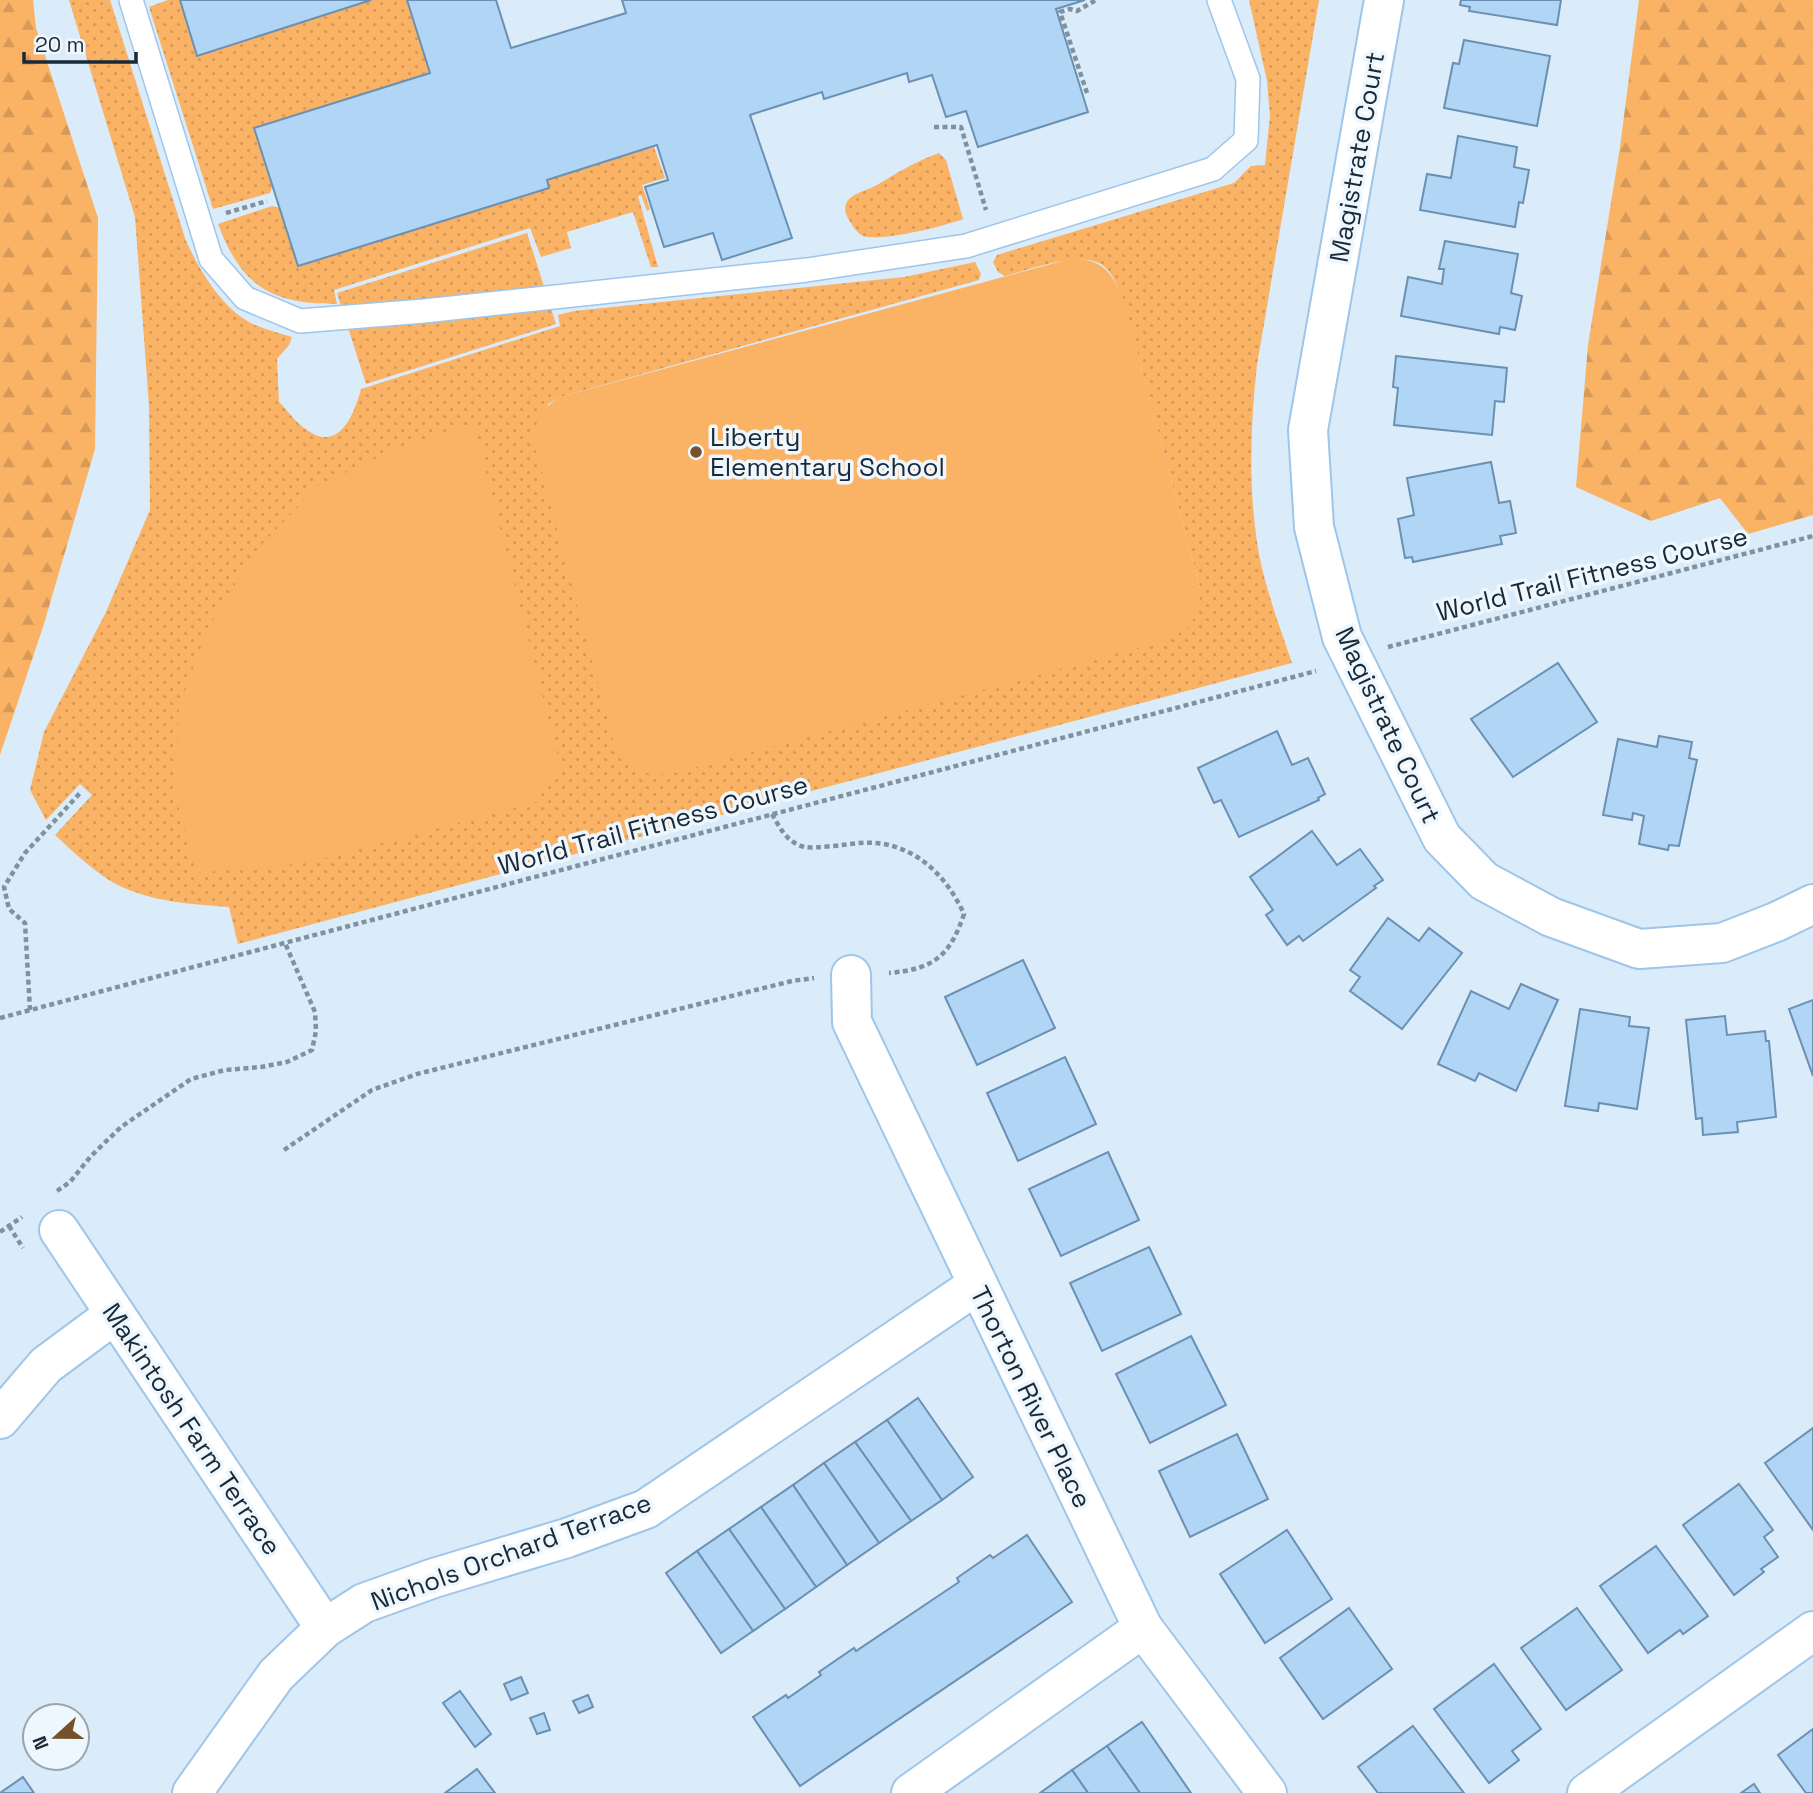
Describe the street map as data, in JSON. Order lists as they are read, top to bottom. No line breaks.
{"streets":{"street":["Magistrate Court","Thorton River Place","Makintosh Farm Terrace","Nichols Orchard Terrace"],"path":["World Trail Fitness Course"]},"crossings":[["Thorton River Place","Nichols Orchard Terrace"],["Makintosh Farm Terrace","Nichols Orchard Terrace"]],"places":["Liberty Elementary School"],"scale_bar":"20 m","north":"left"}
